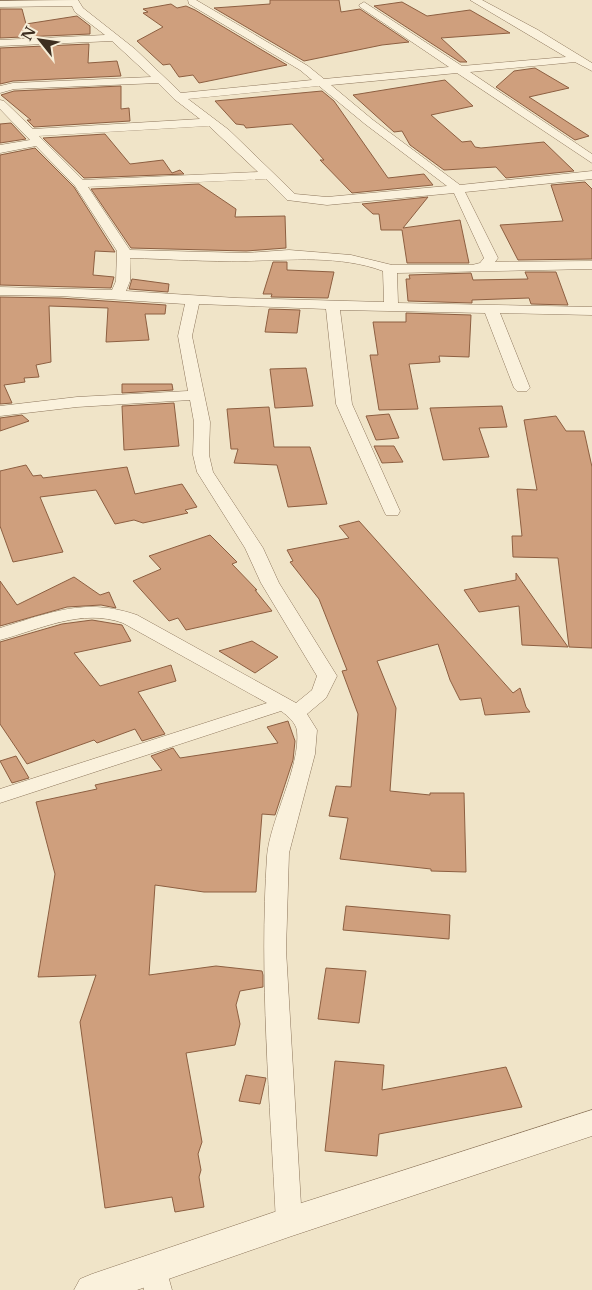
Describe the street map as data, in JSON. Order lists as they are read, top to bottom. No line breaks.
{"north":"top left"}
